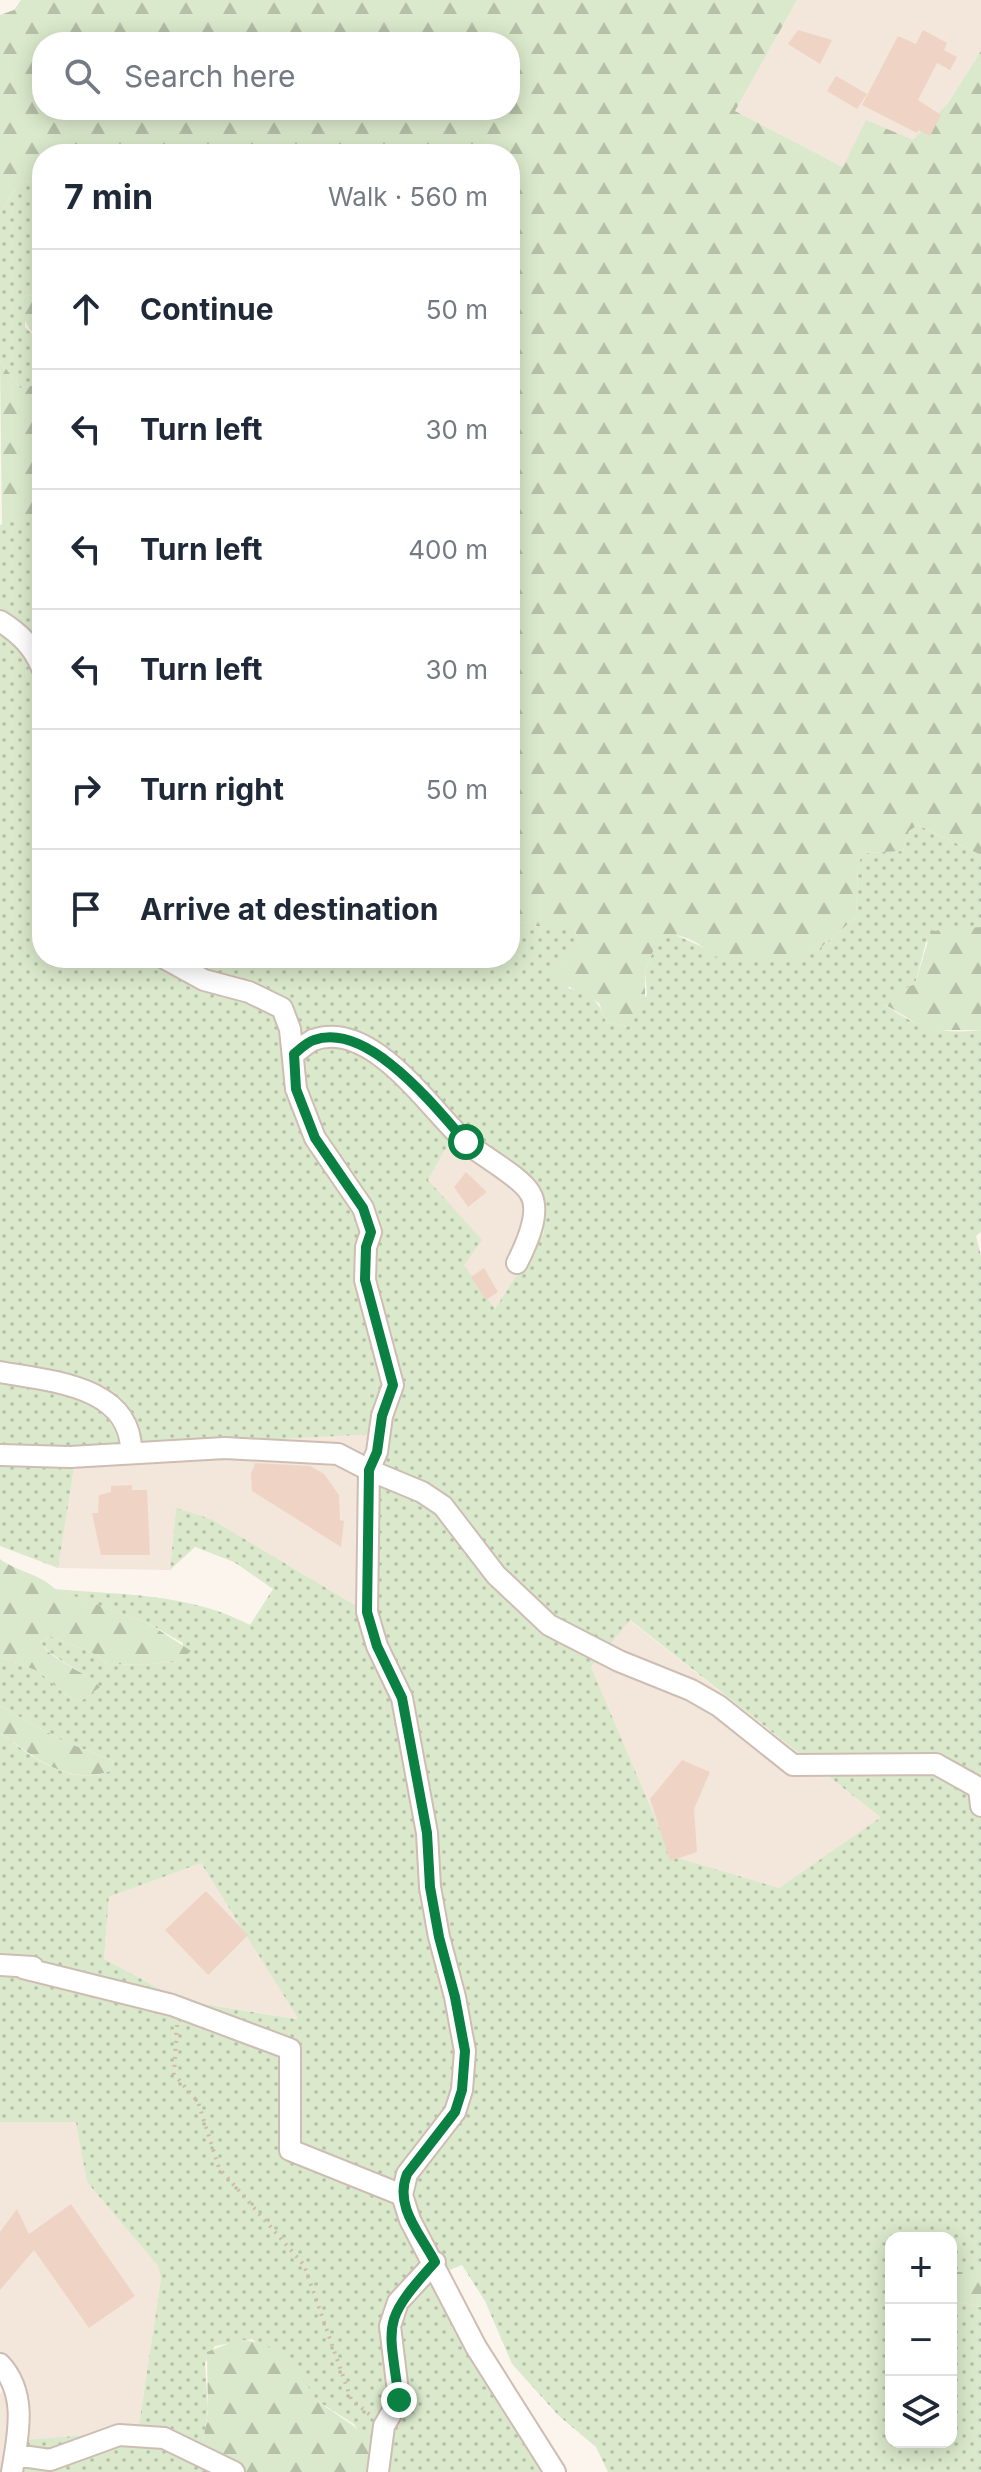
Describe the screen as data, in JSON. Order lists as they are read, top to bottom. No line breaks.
{"page":{"search":"Search here","heading":["7 min","Walk · 560 m"],"list":[["Continue","50 m"],["Turn left","30 m"],["Turn left","400 m"],["Turn left","30 m"],["Turn right","50 m"],"Arrive at destination"],"map_buttons":["+","−"]}}
